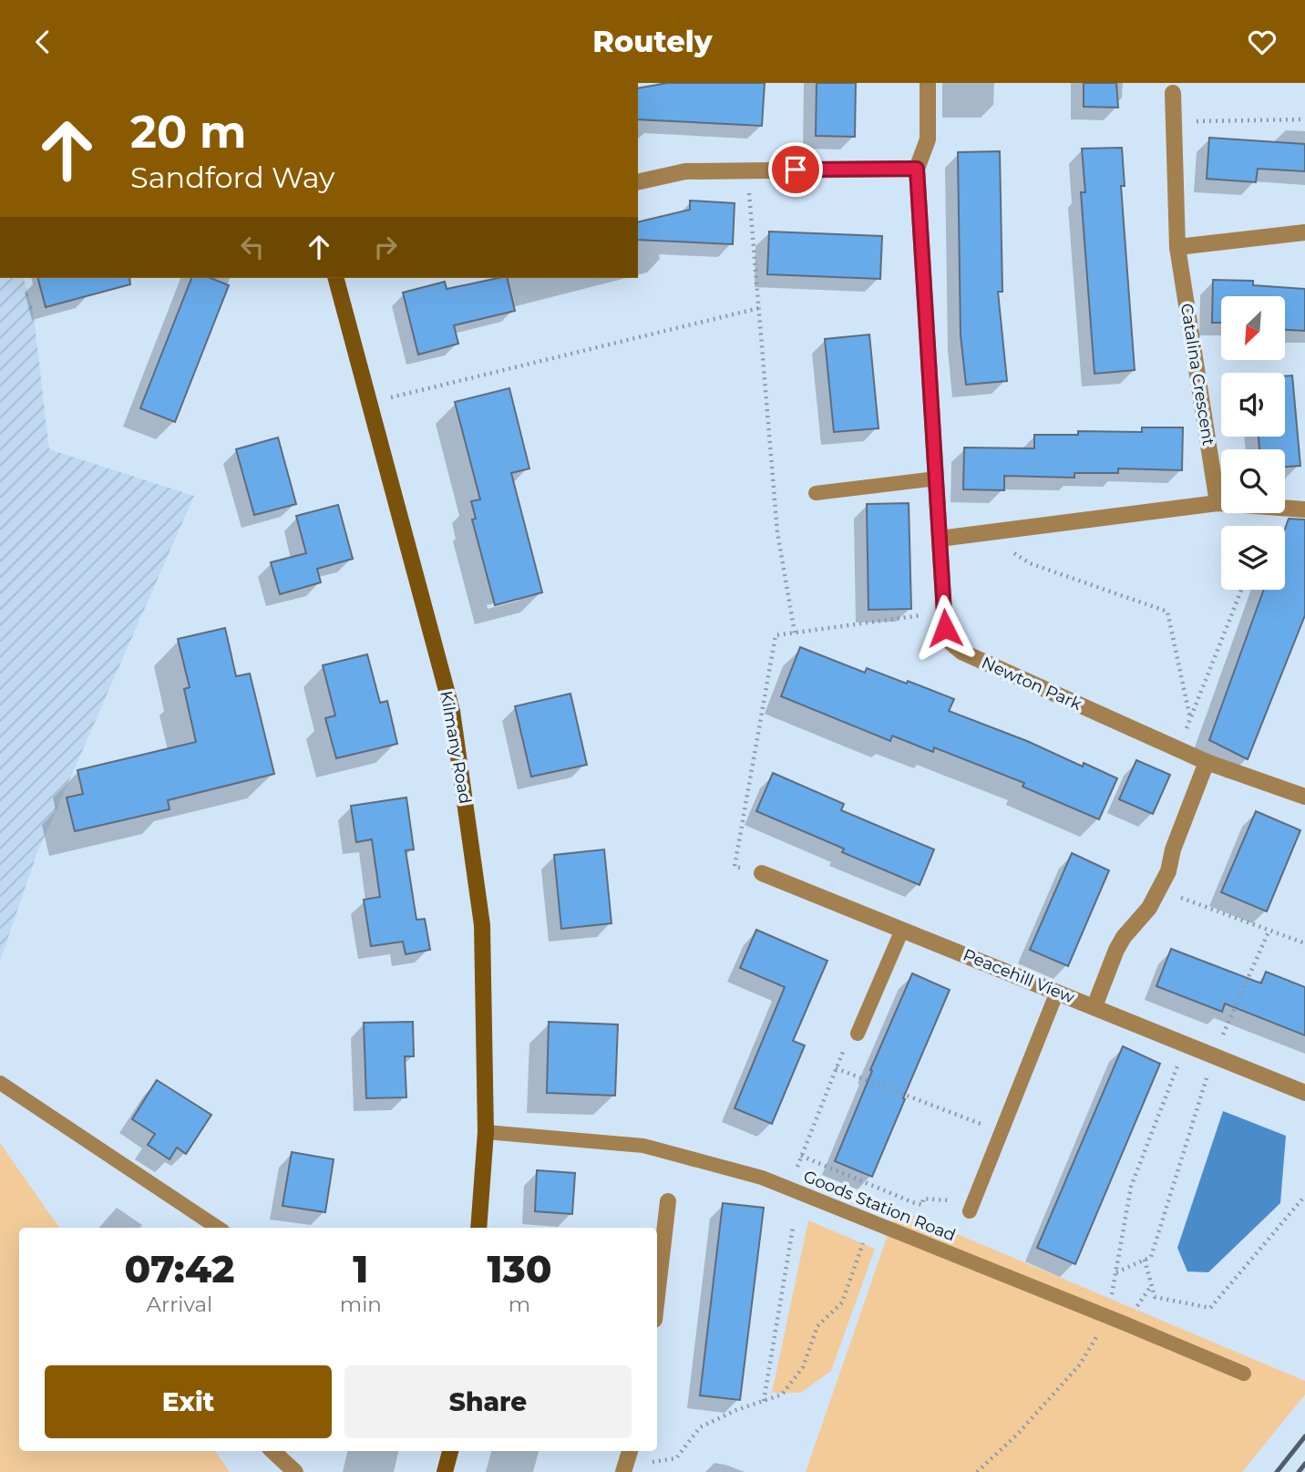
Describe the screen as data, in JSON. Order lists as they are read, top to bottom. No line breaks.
{"streets":{"main road":["Kilmany Road"],"street":["Catalina Crescent","Newton Park","Peacehill View"],"lane":["Goods Station Road"]},"crossings":[["Newton Park","Peacehill View"],["Kilmany Road","Goods Station Road"]],"north":"bottom left","page":{"header":"Routely","turn":["20 m","Sandford Way"],"eta":["07:42","Arrival","1","min","130","m"],"buttons":["Exit","Share"]}}
